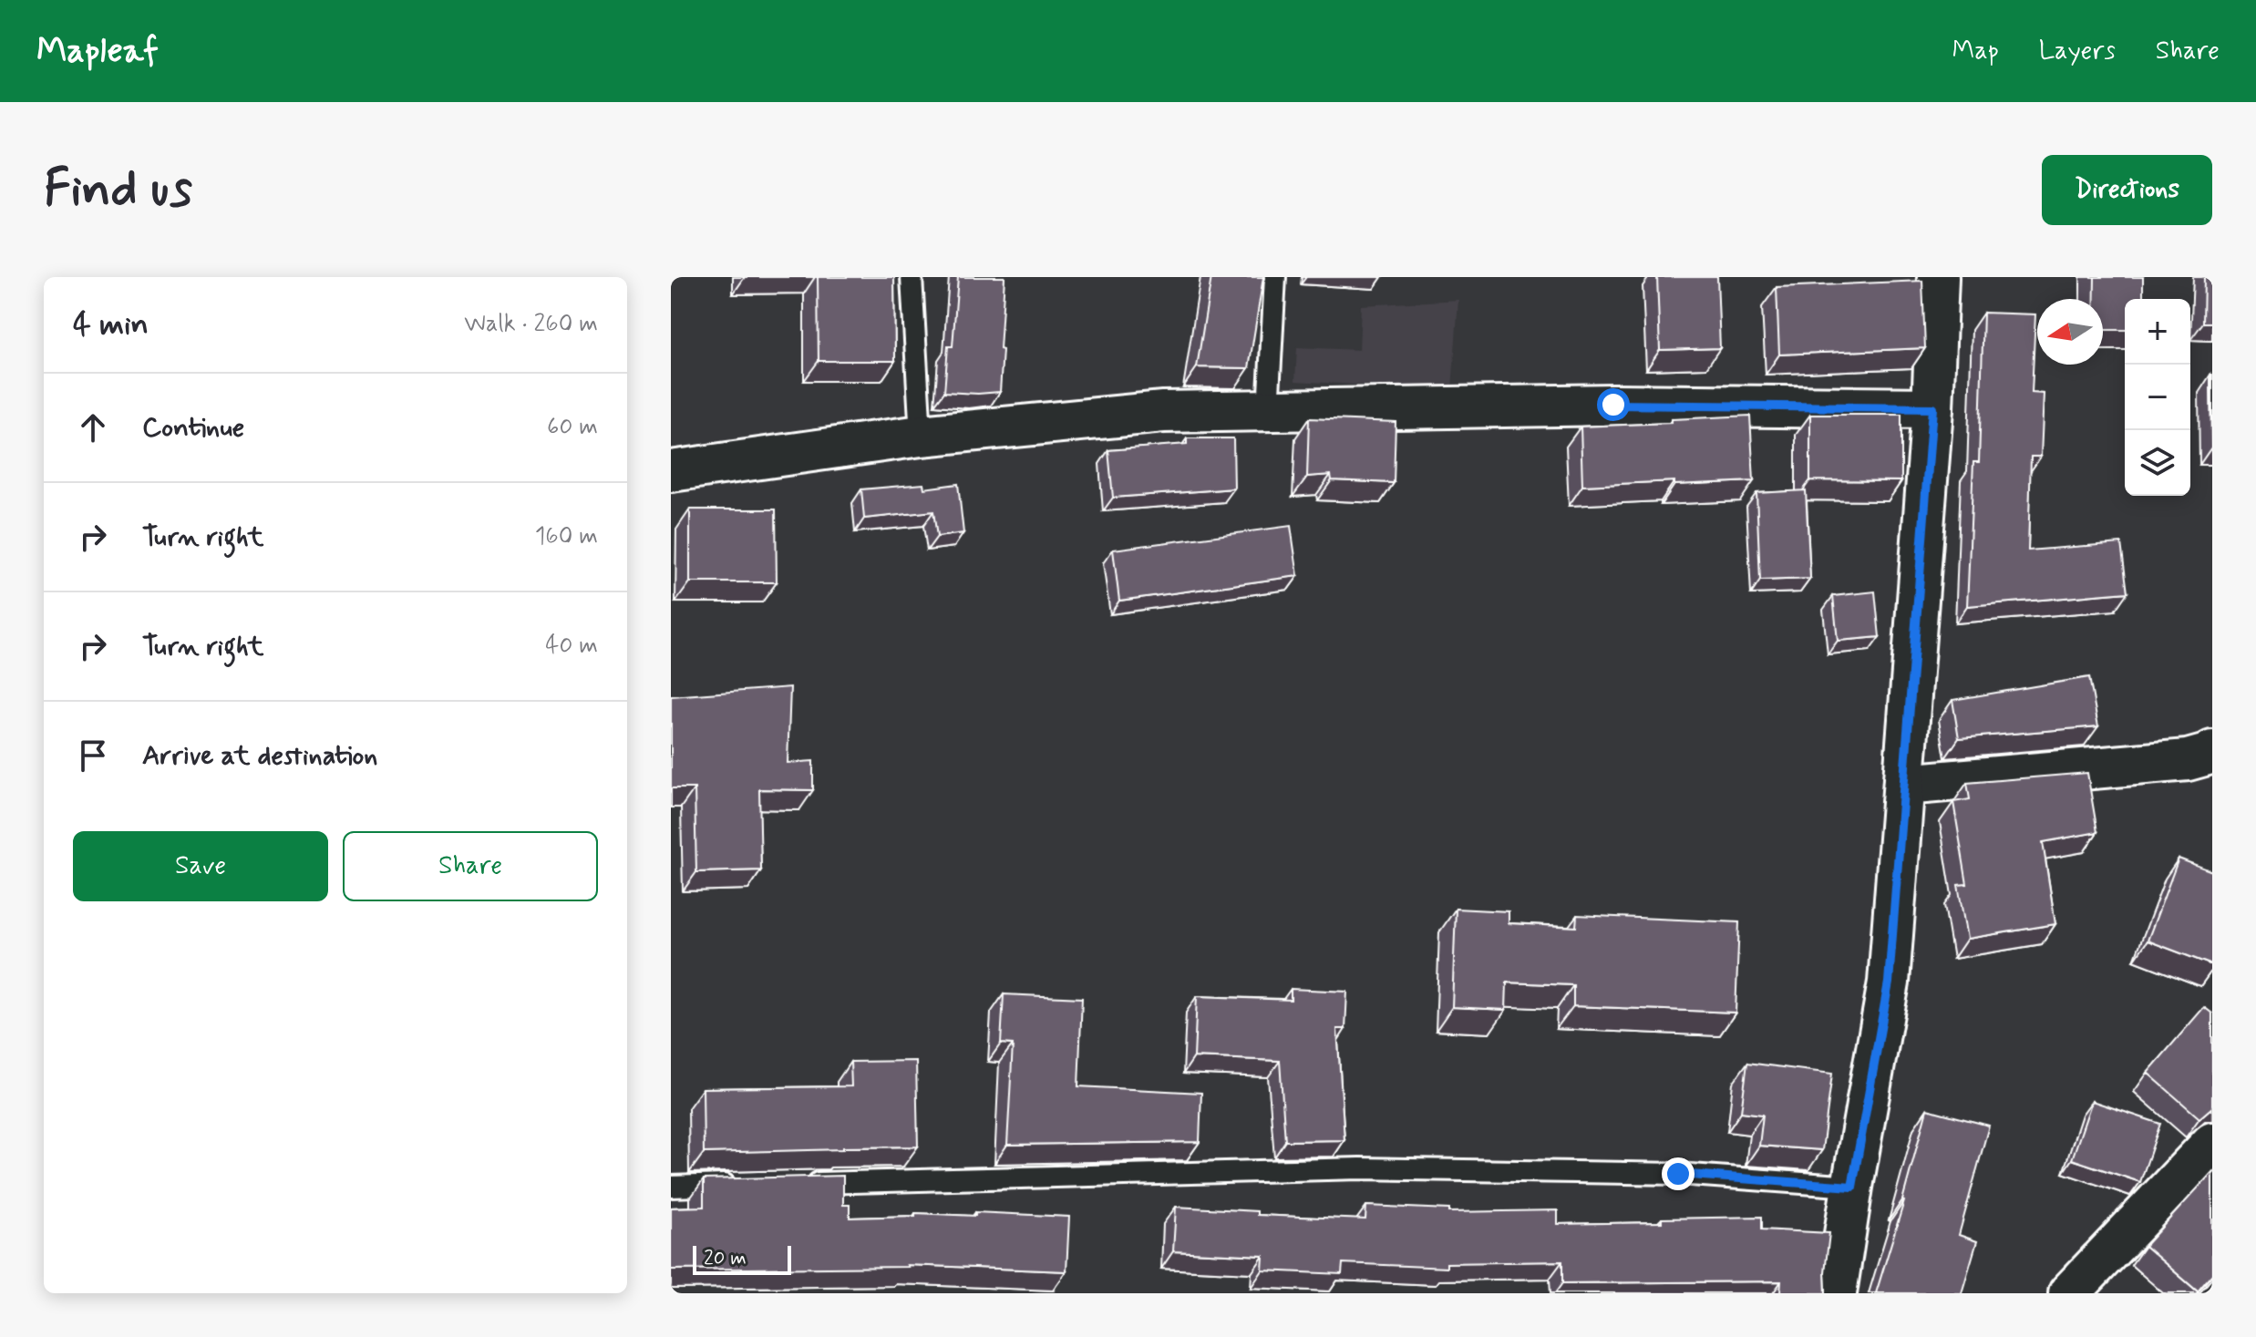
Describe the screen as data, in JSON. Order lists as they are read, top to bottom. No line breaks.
{"scale_bar":"20 m","north":"left","page":{"header":"Mapleaf","nav":["Map","Layers","Share"],"buttons":["Directions",["Save","Share"]],"title":"Find us","heading":["4 min","Walk · 260 m"],"map_buttons":["+","−"],"list":[["Continue","60 m"],["Turn right","160 m"],["Turn right","40 m"],"Arrive at destination"],"scale":"20 m"}}
